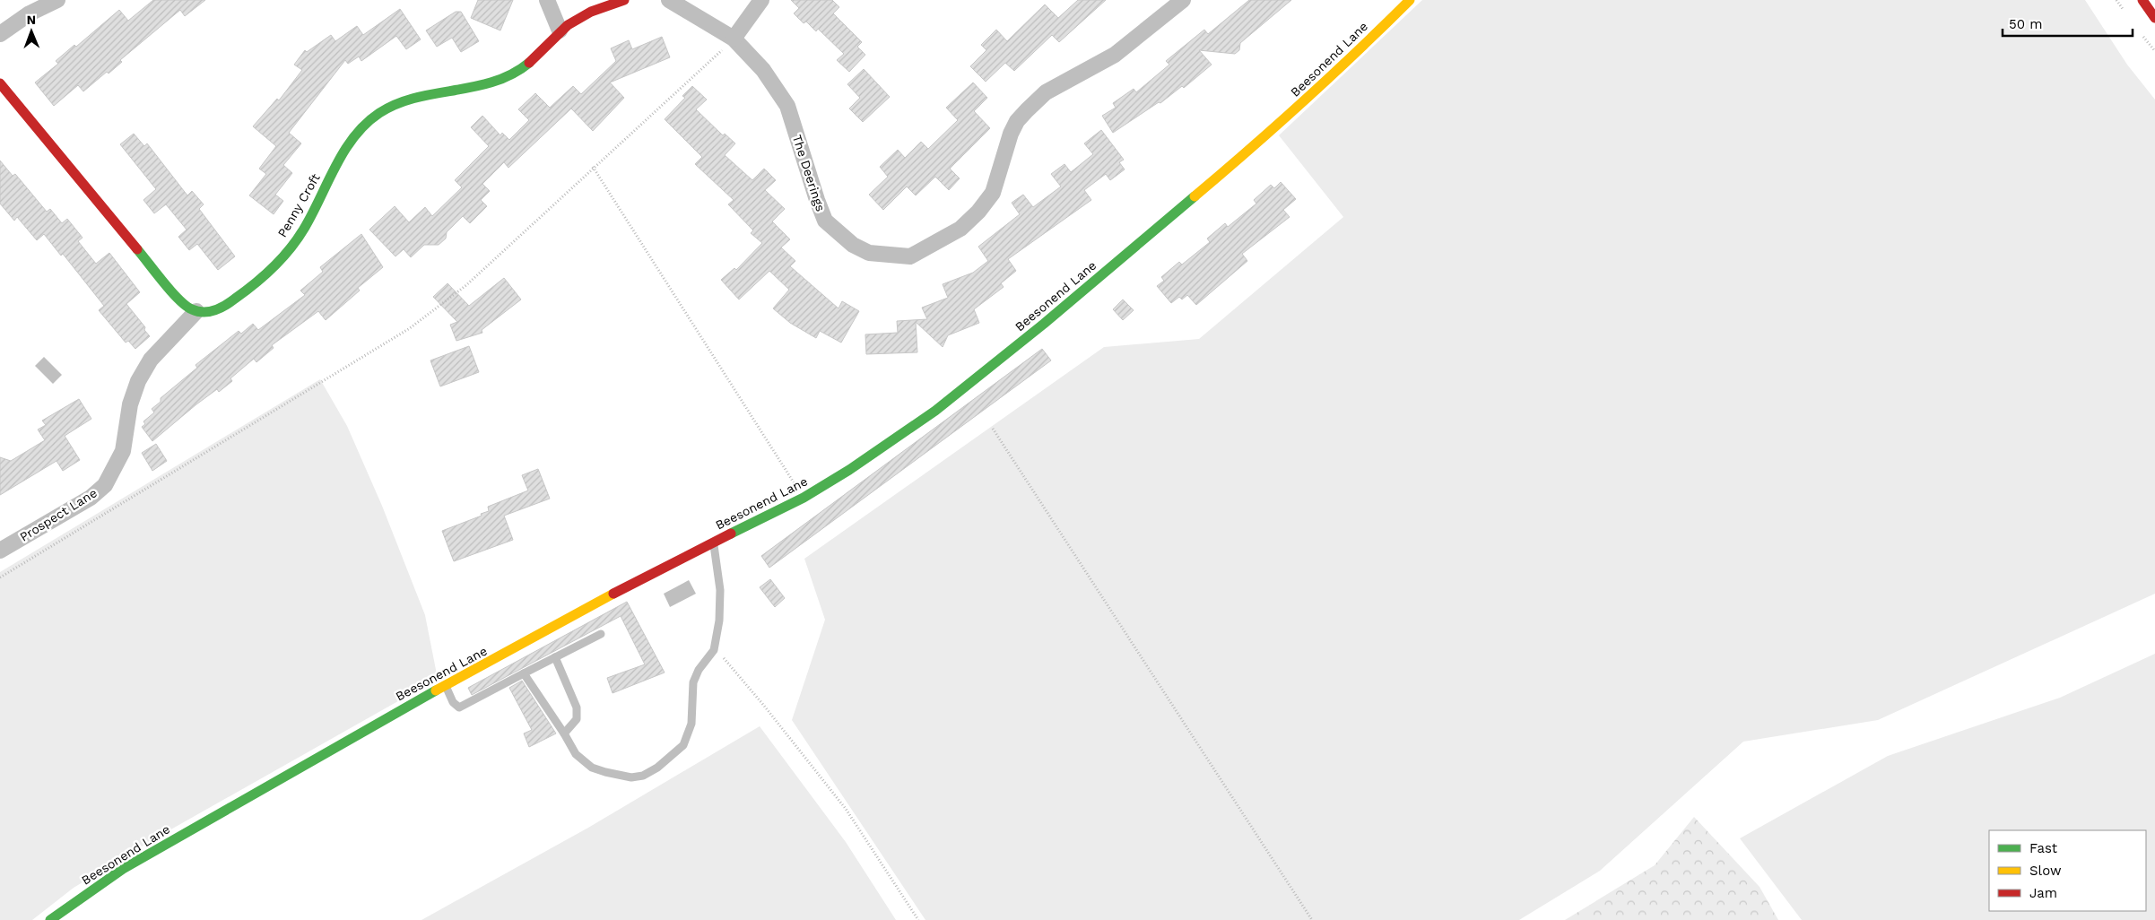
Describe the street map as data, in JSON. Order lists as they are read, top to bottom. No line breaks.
{"streets":{"street":["Beesonend Lane","The Deerings","Penny Croft","Prospect Lane"]},"crossings":[["Penny Croft","Prospect Lane"]],"legend":["Fast","Slow","Jam"],"scale_bar":"50 m","north":"top"}
